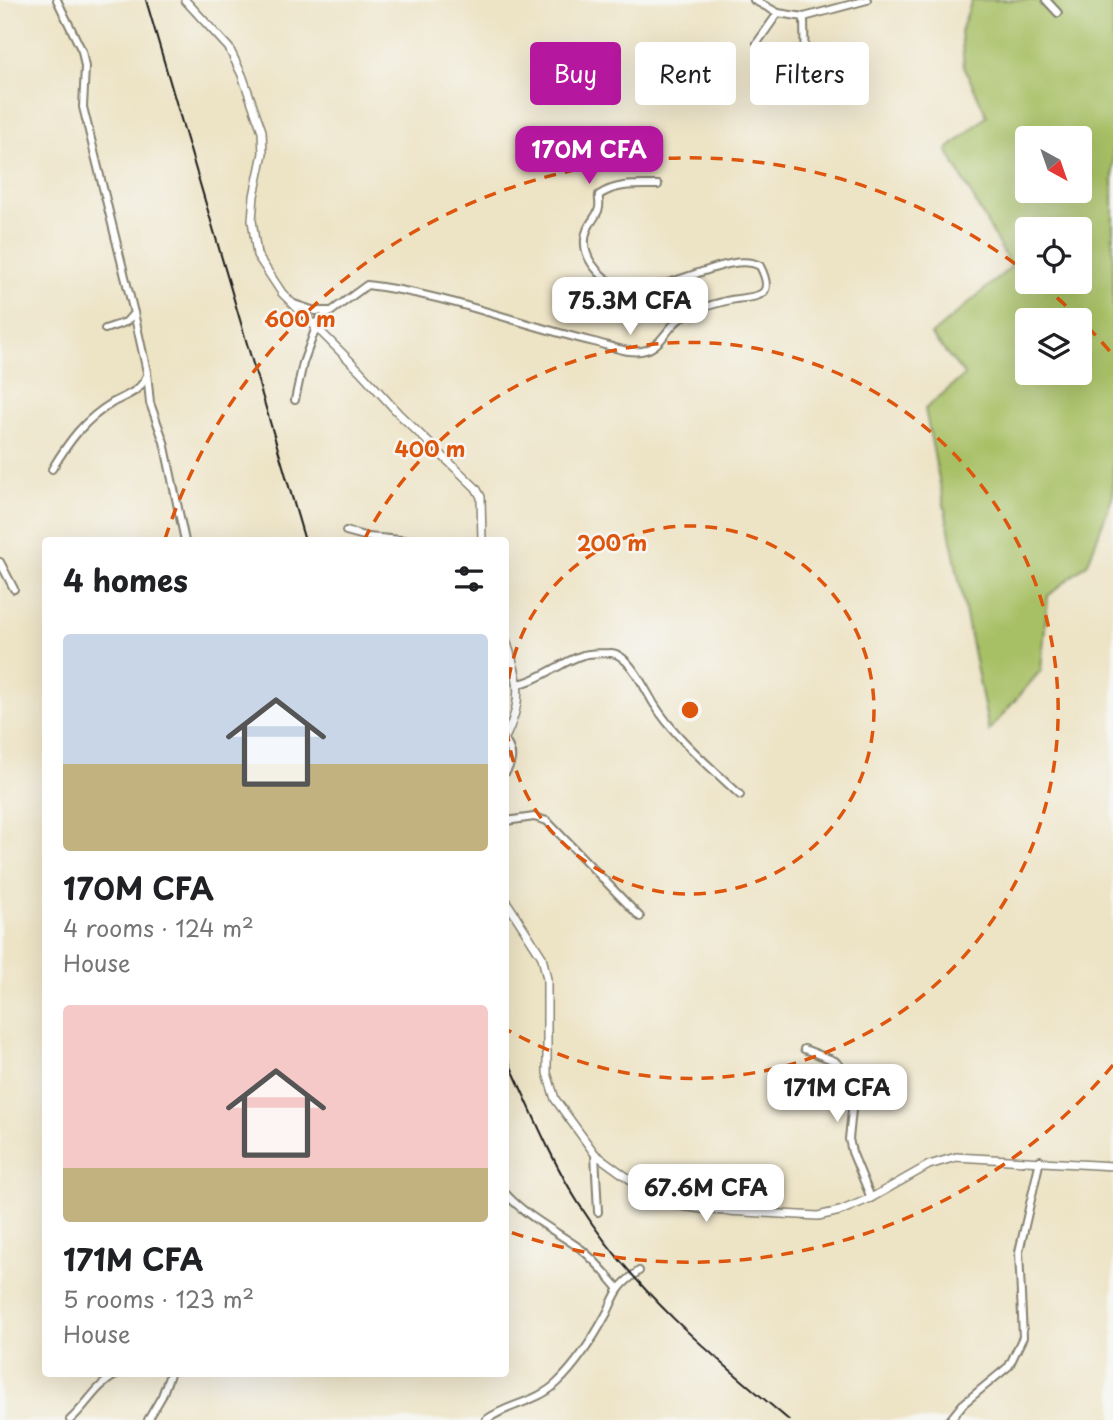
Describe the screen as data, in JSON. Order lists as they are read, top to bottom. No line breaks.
{"north":"bottom right","page":{"chip":["Buy","Rent","Filters"],"price":["170M CFA","75.3M CFA","171M CFA","67.6M CFA"],"heading":"4 homes","list":[{"name":"170M CFA","note":"4 rooms · 124 m² · House"},{"name":"171M CFA","note":"5 rooms · 123 m² · House"}]},"rings":["600 m","400 m","200 m"]}
